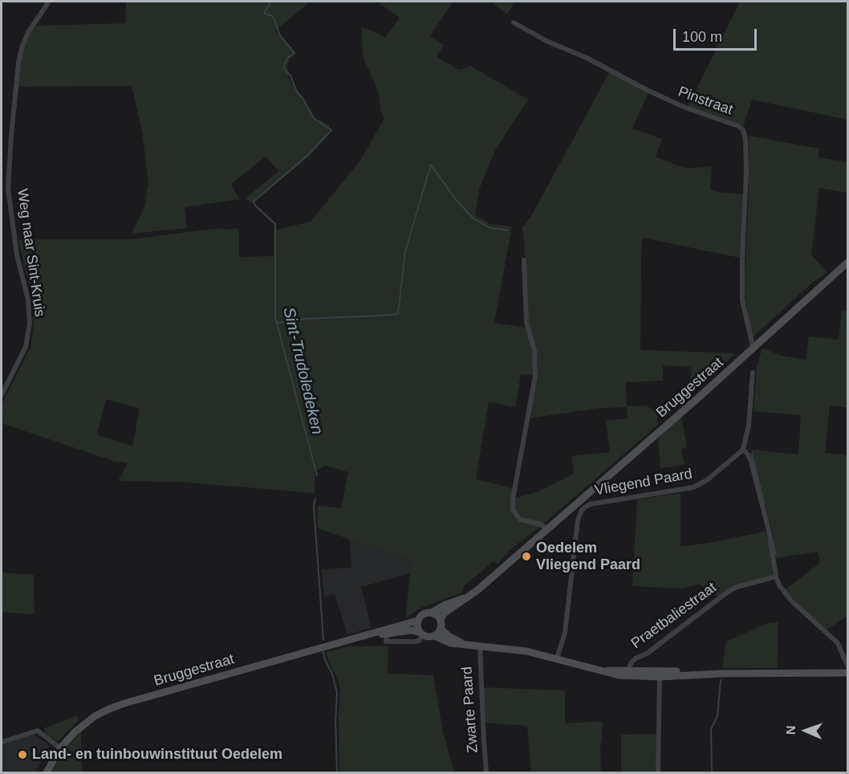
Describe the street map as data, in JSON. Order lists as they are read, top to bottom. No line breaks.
{"streets":{"main road":["Bruggestraat"],"street":["Pinstraat","Weg naar Sint-Kruis","Vliegend Paard","Praetbaliestraat","Zwarte Paard"]},"crossings":[["Pinstraat","Bruggestraat"]],"water":["Sint-Trudoledeken"],"places":["Oedelem Vliegend Paard","Land- en tuinbouwinstituut Oedelem"],"scale_bar":"100 m","north":"left"}
